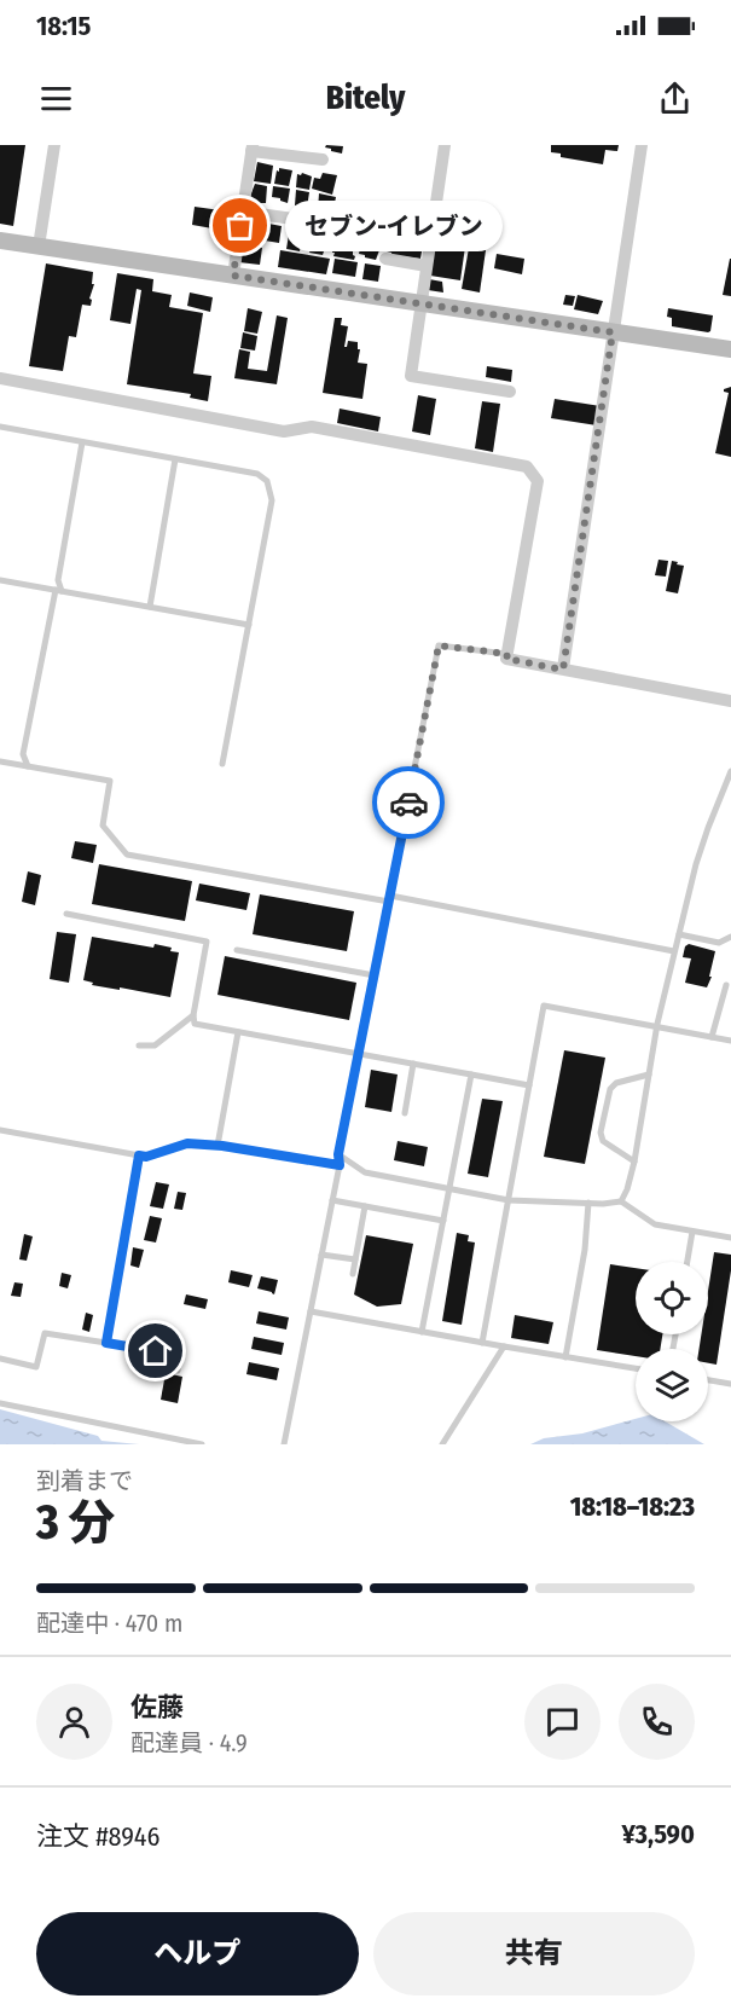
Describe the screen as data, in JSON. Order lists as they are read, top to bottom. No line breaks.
{"places":["セブン-イレブン"],"page":{"status":"18:15","header":"Bitely","bubble":"セブン-イレブン","heading":["3 分","到着まで","18:18–18:23"],"panel":["佐藤","配達員 · 4.9","注文 #8946","¥3,590"],"bar":"配達中 · 470 m","buttons":["ヘルプ","共有"]}}
